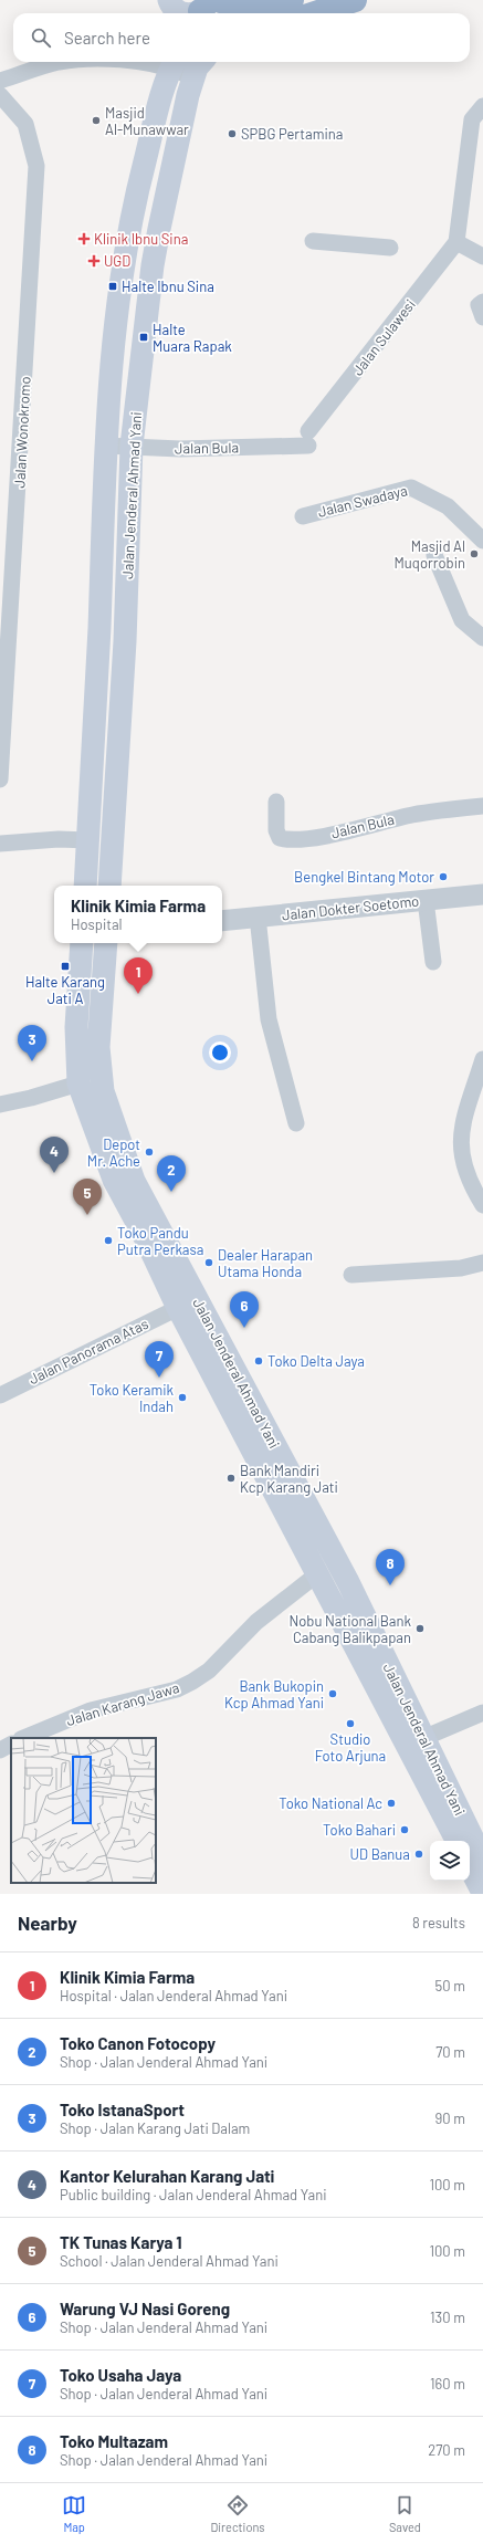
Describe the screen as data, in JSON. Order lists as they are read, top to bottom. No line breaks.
{"streets":{"main road":["Jalan Jenderal Ahmad Yani"],"street":["Jalan Sulawesi","Jalan Wonokromo","Jalan Bula","Jalan Swadaya","Jalan Dokter Soetomo","Jalan Panorama Atas","Jalan Karang Jawa"]},"crossings":[["Jalan Sulawesi","Jalan Bula"],["Jalan Bula","Jalan Jenderal Ahmad Yani"],["Jalan Jenderal Ahmad Yani","Jalan Panorama Atas"],["Jalan Jenderal Ahmad Yani","Jalan Karang Jawa"]],"places":{"other":["Masjid Al-Munawwar","SPBG Pertamina","Masjid Al Muqorrobin","Bengkel Bintang Motor","Depot Mr. Ache","Toko Pandu Putra Perkasa","Dealer Harapan Utama Honda","Toko Delta Jaya","Toko Keramik Indah","Bank Mandiri Kcp Karang Jati","Nobu National Bank Cabang Balikpapan","Bank Bukopin Kcp Ahmad Yani","Studio Foto Arjuna","Toko National Ac","Toko Bahari","UD Banua"],"health":["Klinik Ibnu Sina","UGD"],"transit":["Halte Ibnu Sina","Halte Muara Rapak","Halte Karang Jati A"]},"page":{"search":"Search here","popup":["Klinik Kimia Farma","Hospital"],"pins":["1","3","4","2","5","6","7","8"],"heading":["Nearby","8 results"],"list":[{"mark":"1","name":"Klinik Kimia Farma","note":"Hospital · Jalan Jenderal Ahmad Yani","value":"50 m"},{"mark":"2","name":"Toko Canon Fotocopy","note":"Shop · Jalan Jenderal Ahmad Yani","value":"70 m"},{"mark":"3","name":"Toko IstanaSport","note":"Shop · Jalan Karang Jati Dalam","value":"90 m"},{"mark":"4","name":"Kantor Kelurahan Karang Jati","note":"Public building · Jalan Jenderal Ahmad Yani","value":"100 m"},{"mark":"5","name":"TK Tunas Karya 1","note":"School · Jalan Jenderal Ahmad Yani","value":"100 m"},{"mark":"6","name":"Warung VJ Nasi Goreng","note":"Shop · Jalan Jenderal Ahmad Yani","value":"130 m"},{"mark":"7","name":"Toko Usaha Jaya","note":"Shop · Jalan Jenderal Ahmad Yani","value":"160 m"},{"mark":"8","name":"Toko Multazam","note":"Shop · Jalan Jenderal Ahmad Yani","value":"270 m"}],"nav":["Map","Directions","Saved"]}}
